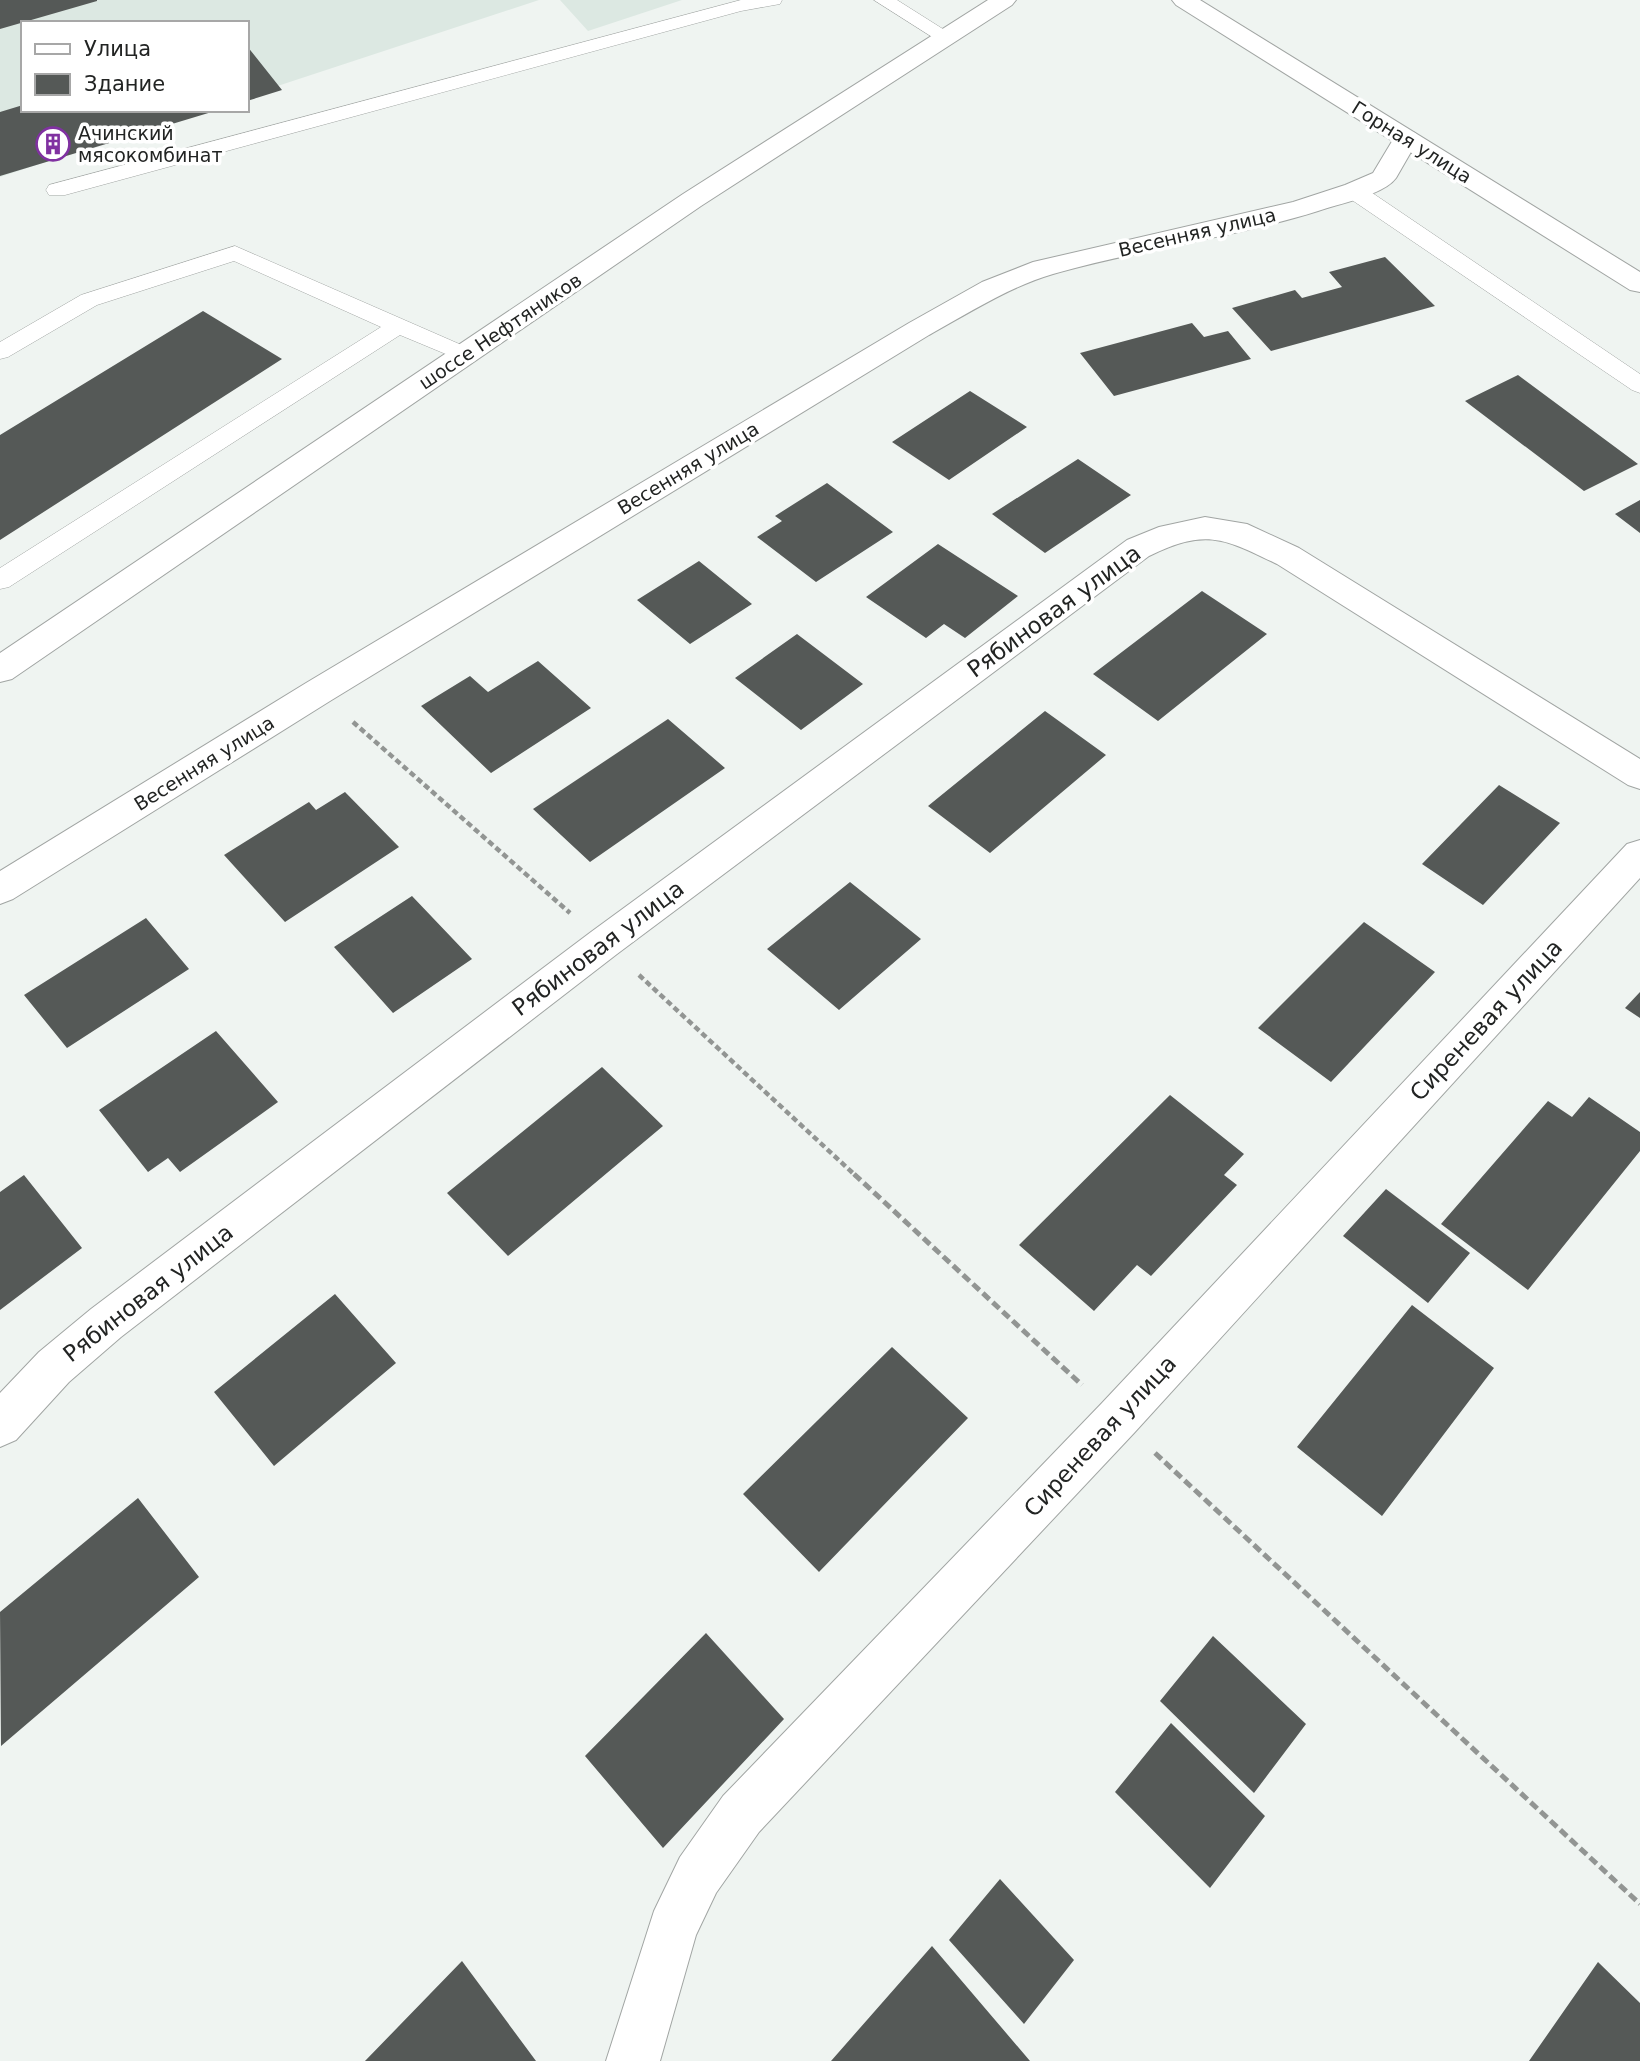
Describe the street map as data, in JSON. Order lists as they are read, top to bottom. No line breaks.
{"streets":{"street":["Горная улица","Весенняя улица","шоссе Нефтяников","Рябиновая улица","Сиреневая улица"]},"crossings":[["Горная улица","Весенняя улица"]],"places":{"building":["Ачинский мясокомбинат"]},"legend":["Улица","Здание"]}
